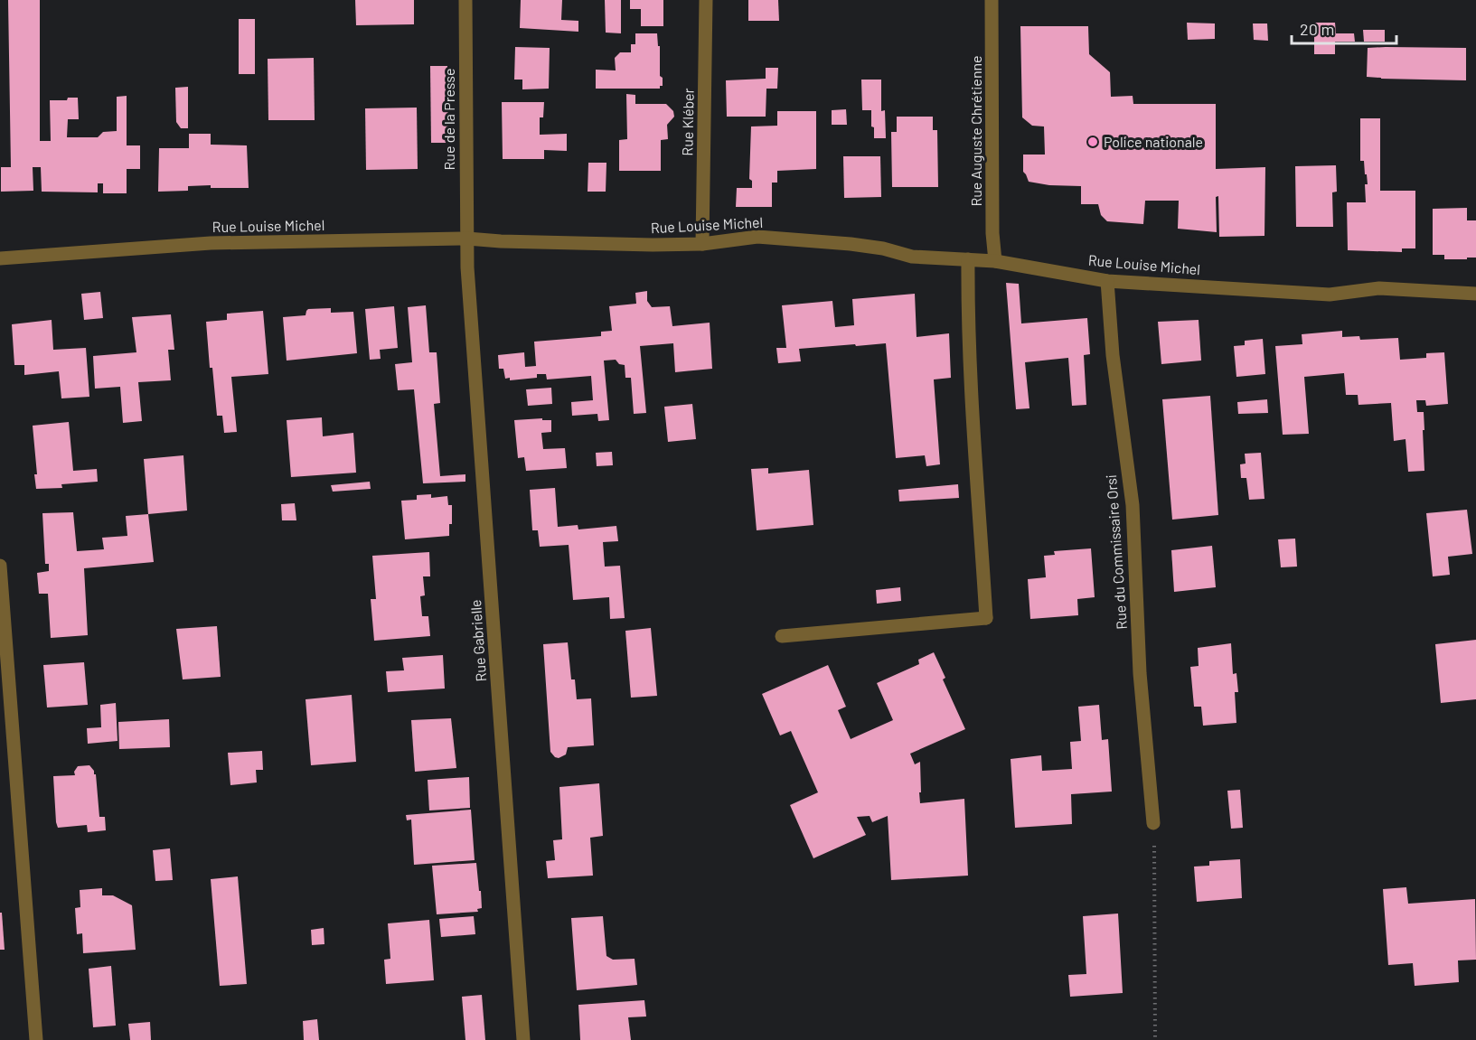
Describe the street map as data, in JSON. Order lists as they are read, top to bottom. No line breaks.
{"streets":{"street":["Rue de la Presse","Rue Kléber","Rue Auguste Chrétienne","Rue Louise Michel","Rue du Commissaire Orsi","Rue Gabrielle"]},"crossings":[["Rue de la Presse","Rue Louise Michel"],["Rue de la Presse","Rue Gabrielle"],["Rue Kléber","Rue Louise Michel"],["Rue Auguste Chrétienne","Rue Louise Michel"],["Rue Louise Michel","Rue du Commissaire Orsi"],["Rue Louise Michel","Rue Gabrielle"]],"places":["Police nationale"],"scale_bar":"20 m"}
